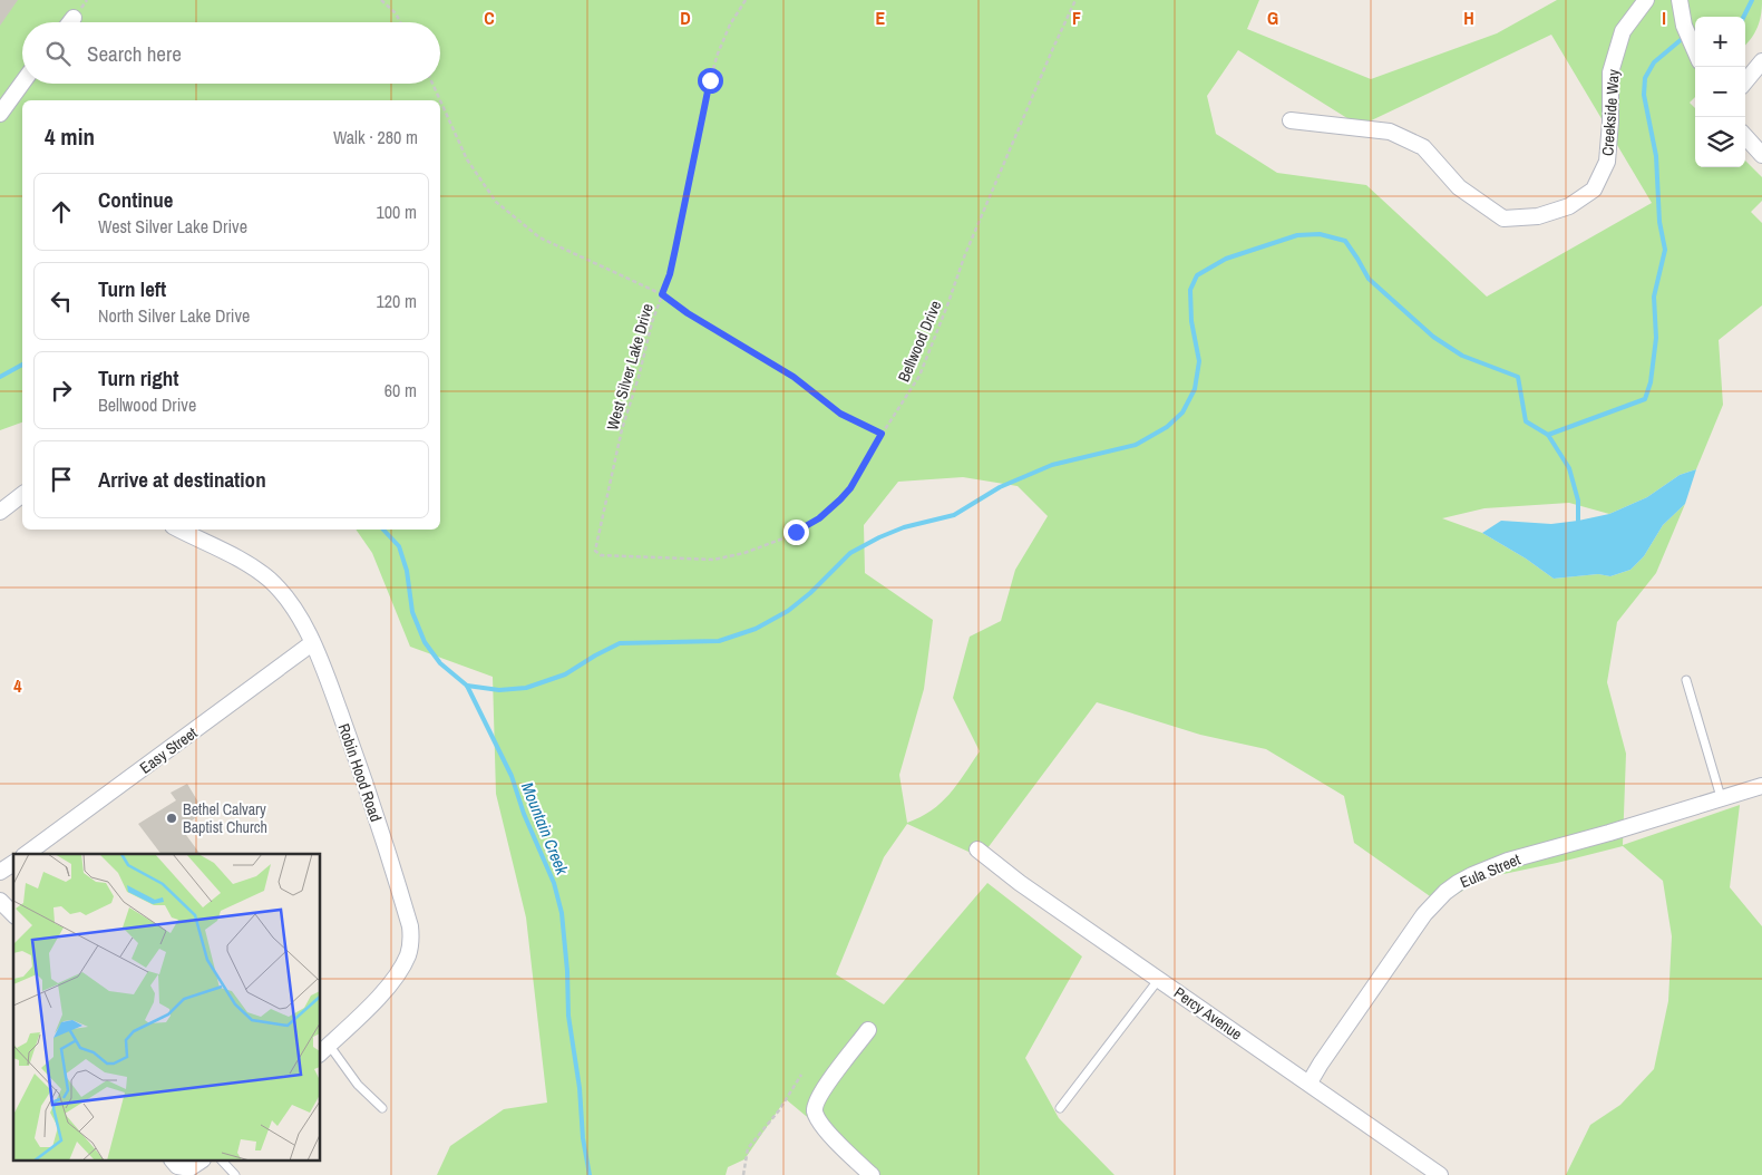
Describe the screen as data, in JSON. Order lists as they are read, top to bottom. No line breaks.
{"streets":{"street":["Creekside Way","Easy Street","Robin Hood Road","Eula Street","Percy Avenue"],"path":["Bellwood Drive","West Silver Lake Drive"]},"crossings":[["Bellwood Drive","West Silver Lake Drive"],["Easy Street","Robin Hood Road"],["Eula Street","Percy Avenue"]],"water":["Mountain Creek"],"places":["Bethel Calvary Baptist Church"],"page":{"map_buttons":["+","−"],"search":"Search here","heading":["4 min","Walk · 280 m"],"list":[["Continue","West Silver Lake Drive","100 m"],["Turn left","North Silver Lake Drive","120 m"],["Turn right","Bellwood Drive","60 m"],"Arrive at destination"]},"grid":{"columns":["C","D","E","F","G","H","I"],"rows":["4"]}}
